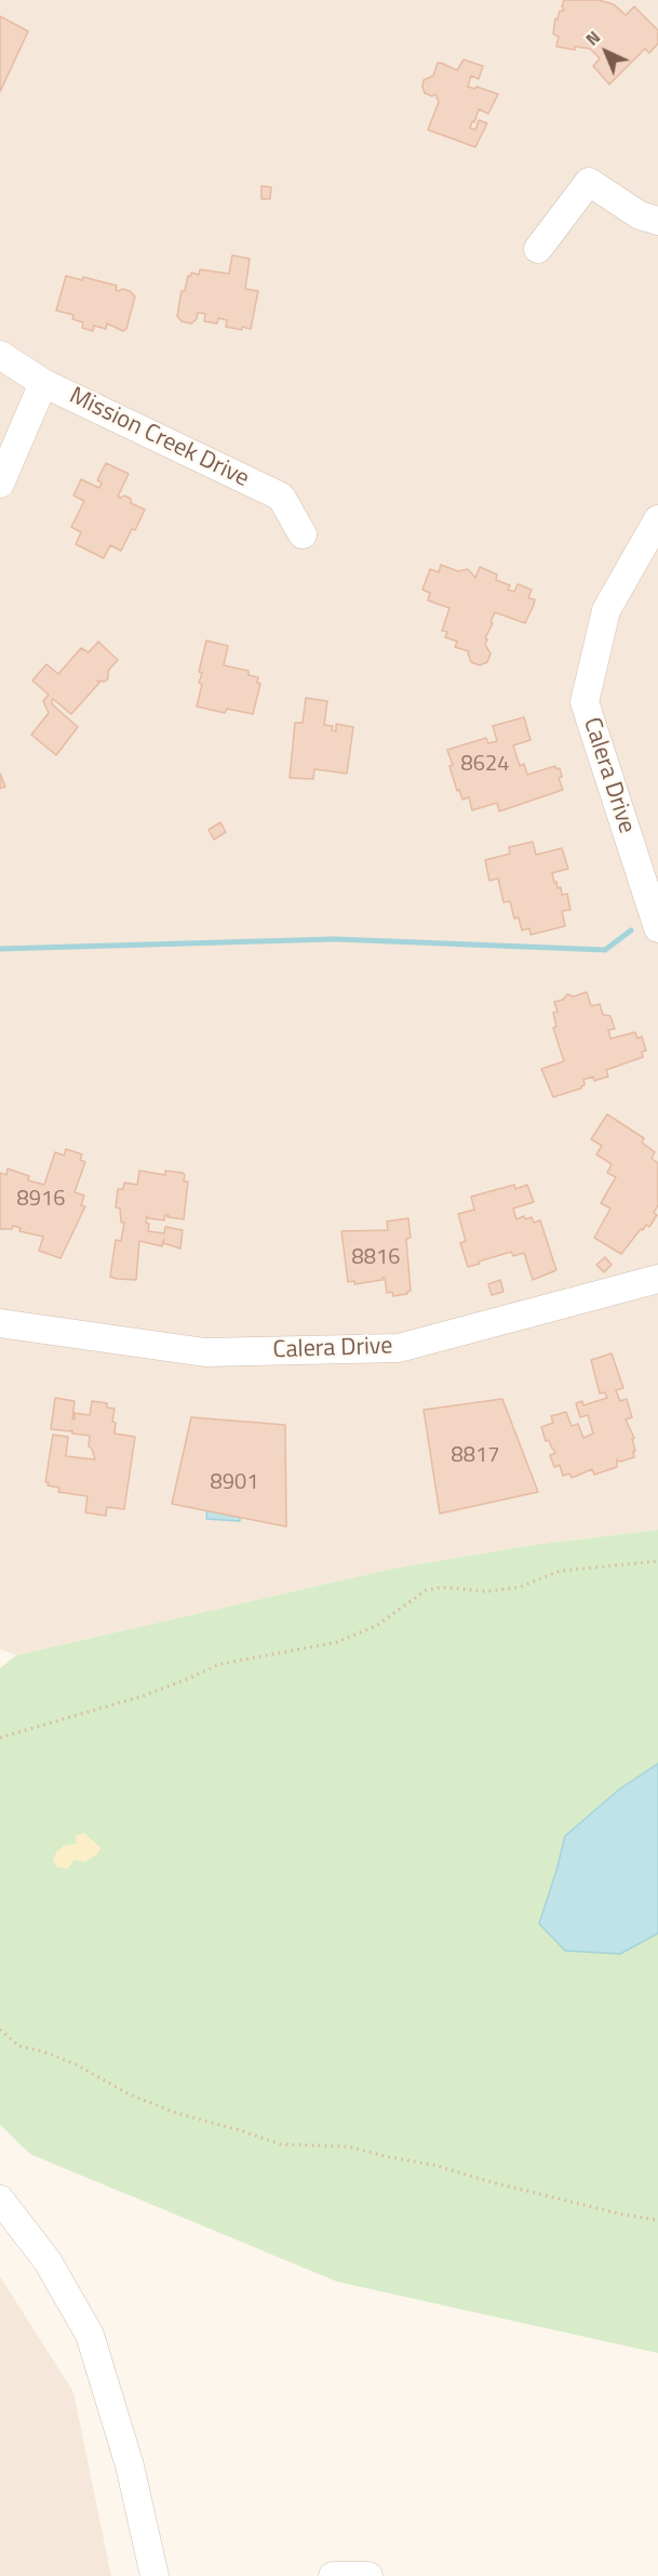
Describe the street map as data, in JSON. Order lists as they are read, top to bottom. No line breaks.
{"streets":{"street":["Mission Creek Drive","Calera Drive"]},"house_numbers":["8624","8916","8816","8817","8901"],"north":"top left"}
